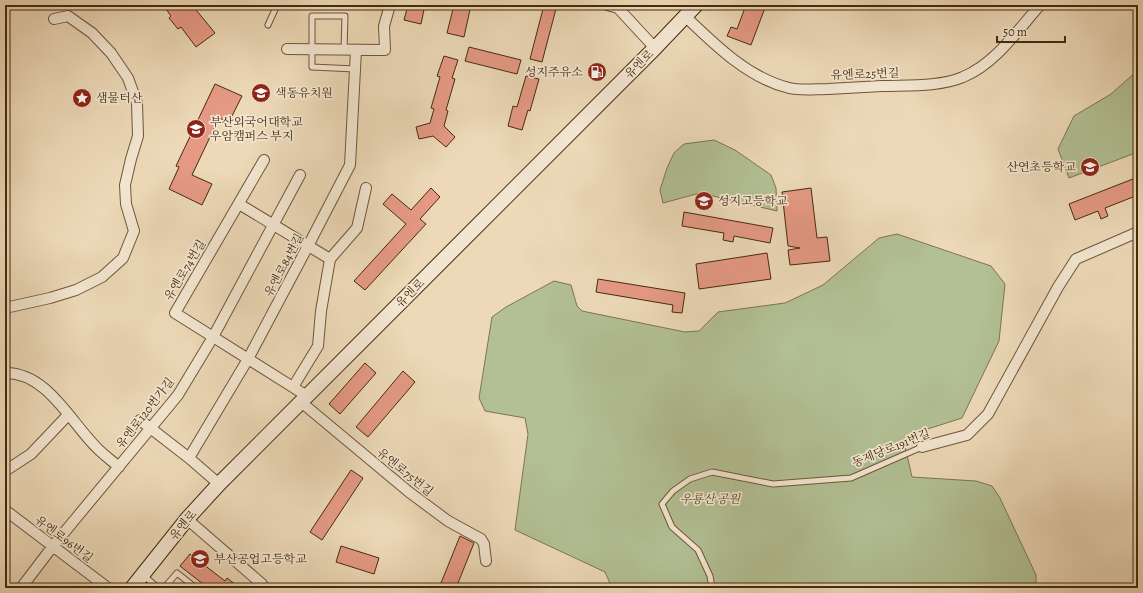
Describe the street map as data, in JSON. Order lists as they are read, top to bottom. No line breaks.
{"streets":{"main road":["유엔로"],"street":["유엔로25번길","유엔로84번길","유엔로74번길","유엔로120번가길","동제당로191번길","유엔로75번길","유엔로96번길"]},"crossings":[["유엔로","유엔로25번길"],["유엔로","유엔로74번길"],["유엔로","유엔로75번길"],["유엔로84번길","유엔로74번길"],["유엔로74번길","유엔로120번가길"],["유엔로74번길","유엔로75번길"],["유엔로120번가길","유엔로96번길"]],"parks":["우룡산 공원"],"places":{"fuel station":["성지주유소"],"school or university":["색동유치원","부산외국어대학교 우암캠퍼스 부지","산연초등학교","성지고등학교","부산공업고등학교"],"place":["샘물터산"]},"scale_bar":"50 m"}
